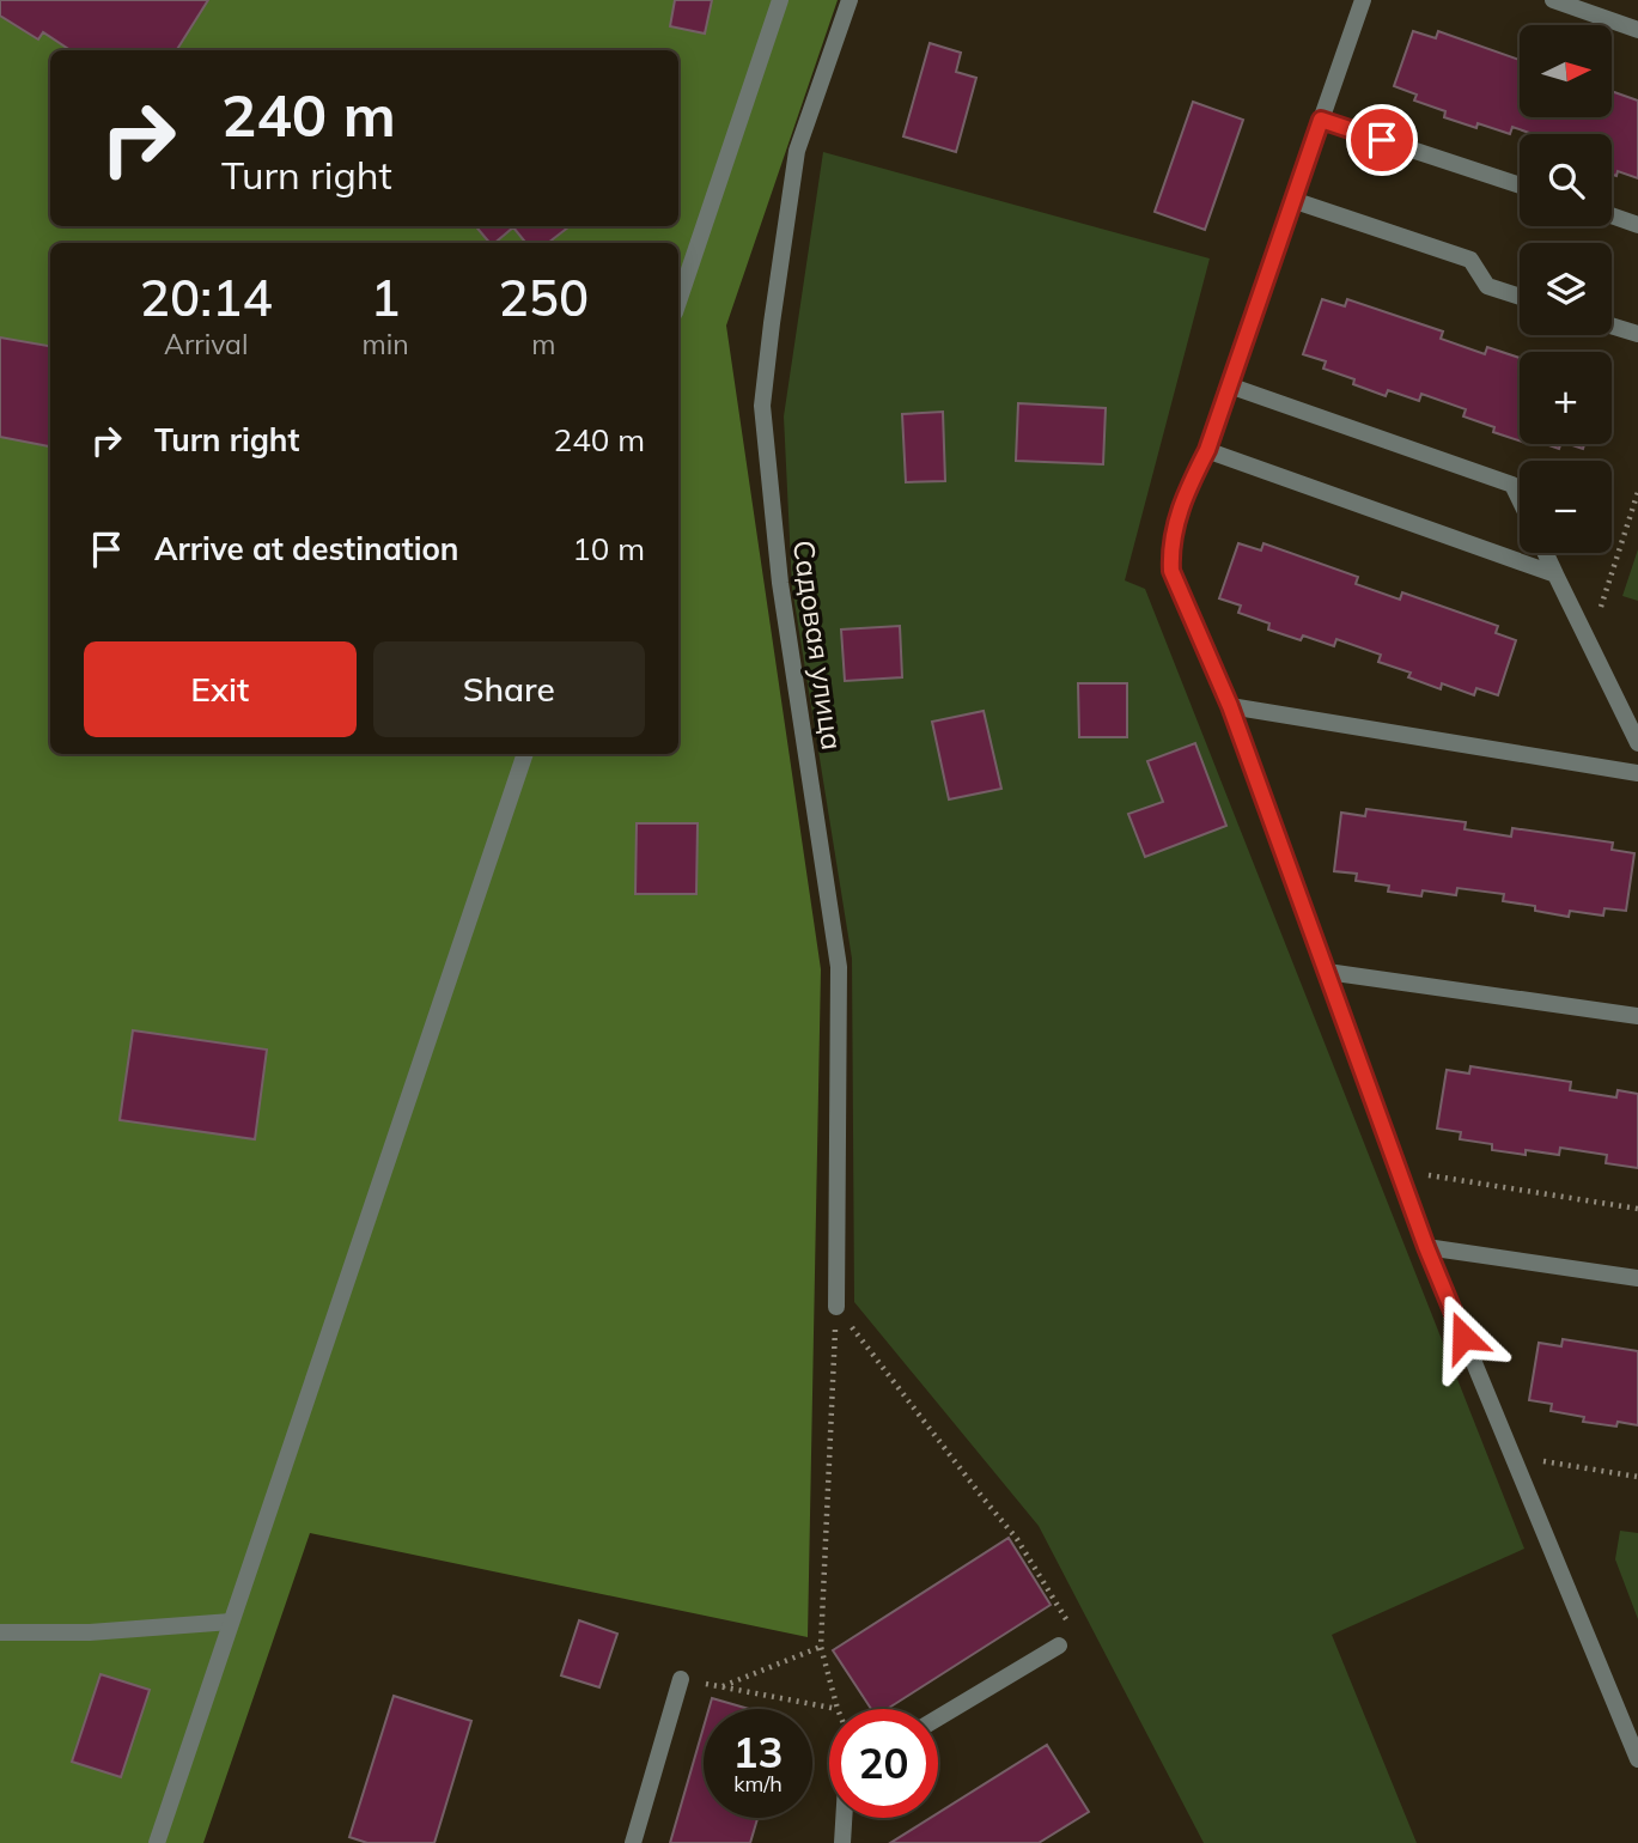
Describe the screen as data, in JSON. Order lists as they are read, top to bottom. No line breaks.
{"streets":{"street":["Садовая улица"]},"north":"right","page":{"map_buttons":["+","−"],"turn":["240 m","Turn right"],"eta":["20:14","Arrival","1","min","250","m"],"list":[{"name":"Turn right","value":"240 m"},{"name":"Arrive at destination","value":"10 m"}],"buttons":["Exit","Share"],"speed":"13 km/h","limit":"20"}}
